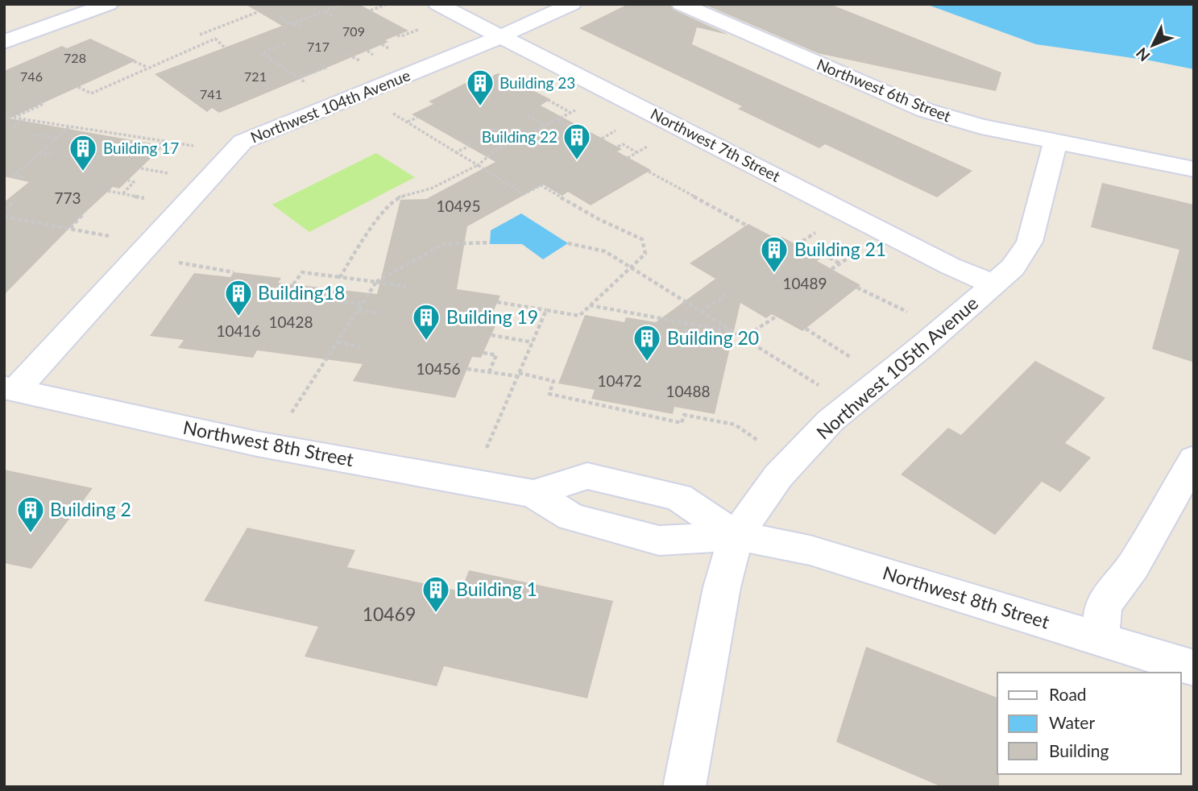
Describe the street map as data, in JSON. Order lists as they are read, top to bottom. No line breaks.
{"streets":{"street":["Northwest 6th Street","Northwest 104th Avenue","Northwest 7th Street","Northwest 105th Avenue","Northwest 8th Street"]},"crossings":[["Northwest 6th Street","Northwest 105th Avenue"],["Northwest 104th Avenue","Northwest 7th Street"],["Northwest 104th Avenue","Northwest 8th Street"],["Northwest 7th Street","Northwest 105th Avenue"],["Northwest 105th Avenue","Northwest 8th Street"]],"places":{"building":["Building 23","Building 22","Building 17","Building 21","Building18","Building 19","Building 20","Building 2","Building 1"]},"house_numbers":["709","717","728","746","721","741","773","10495","10489","10428","10416","10456","10472","10488","10469"],"legend":["Road","Water","Building"],"north":"bottom left"}
